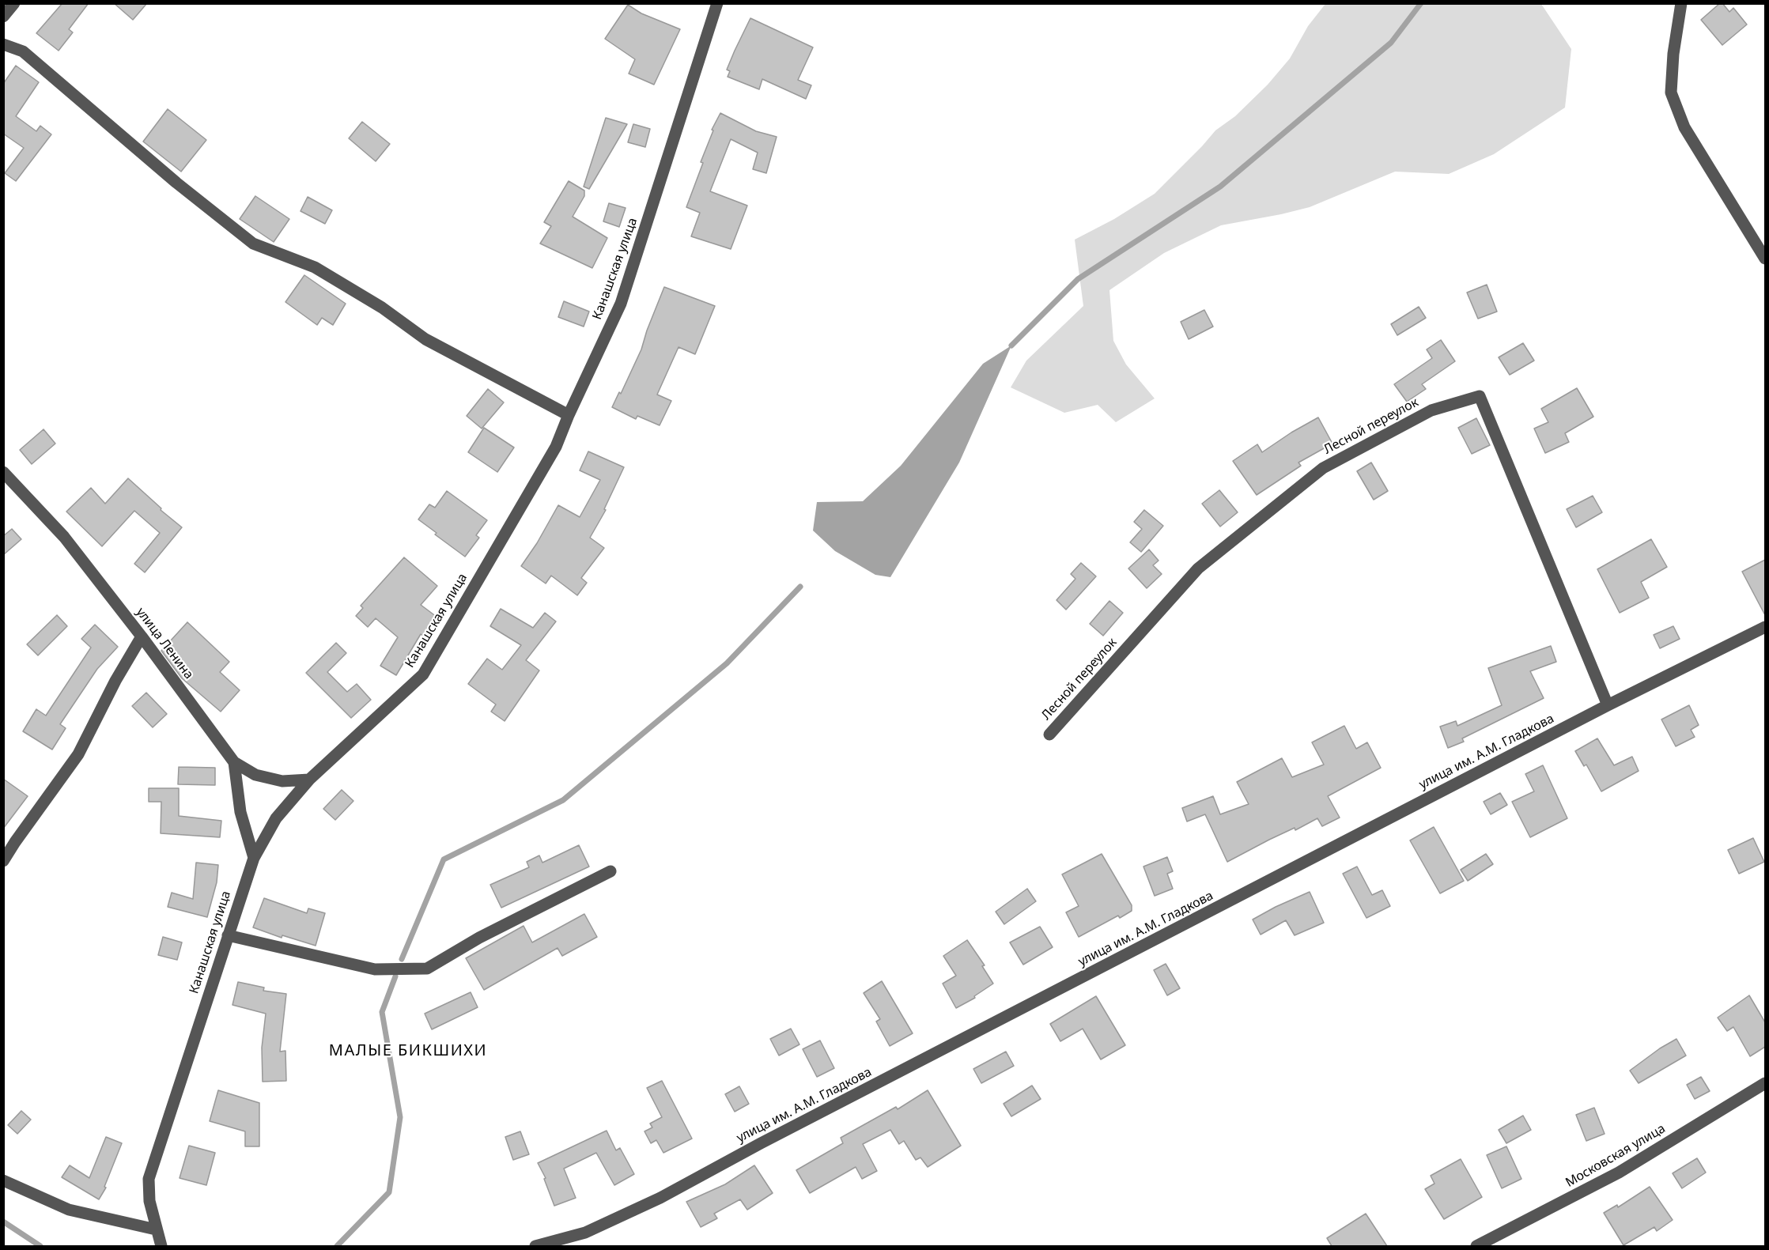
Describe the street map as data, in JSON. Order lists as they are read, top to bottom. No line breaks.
{"streets":{"street":["Канашская улица","Лесной переулок","улица Ленина","улица им. А.М. Гладкова","Московская улица"]},"crossings":[["Лесной переулок","улица им. А.М. Гладкова"]],"districts":["МАЛЫЕ БИКШИХИ"]}
